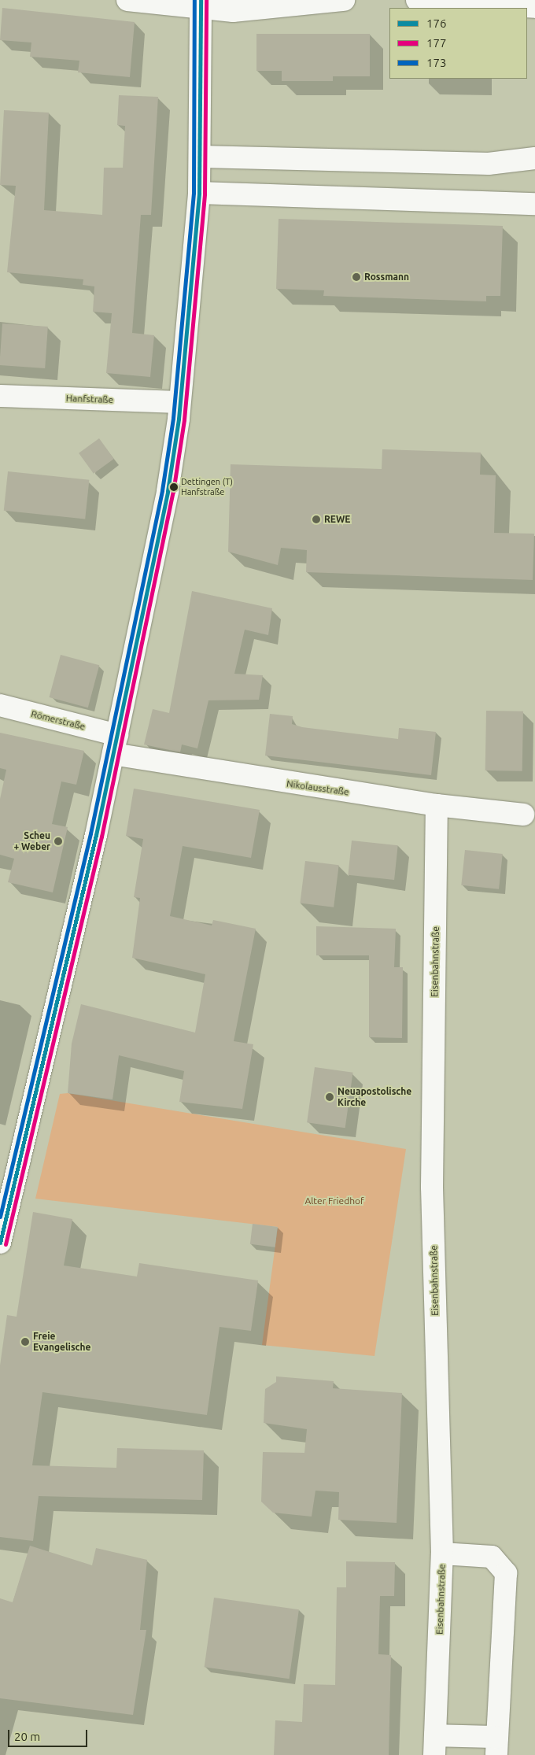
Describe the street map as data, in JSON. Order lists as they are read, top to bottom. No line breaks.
{"streets":{"street":["Hanfstraße","Römerstraße","Nikolausstraße","Eisenbahnstraße"]},"crossings":[["Römerstraße","Nikolausstraße"],["Nikolausstraße","Eisenbahnstraße"]],"parks":["Alter Friedhof"],"places":["Rossmann","Dettingen (T) Hanfstraße","REWE","Scheu + Weber","Neuapostolische Kirche","Freie Evangelische"],"lines":["transit line 176","transit line 177","transit line 173"],"legend":["176","177","173"],"scale_bar":"20 m"}
